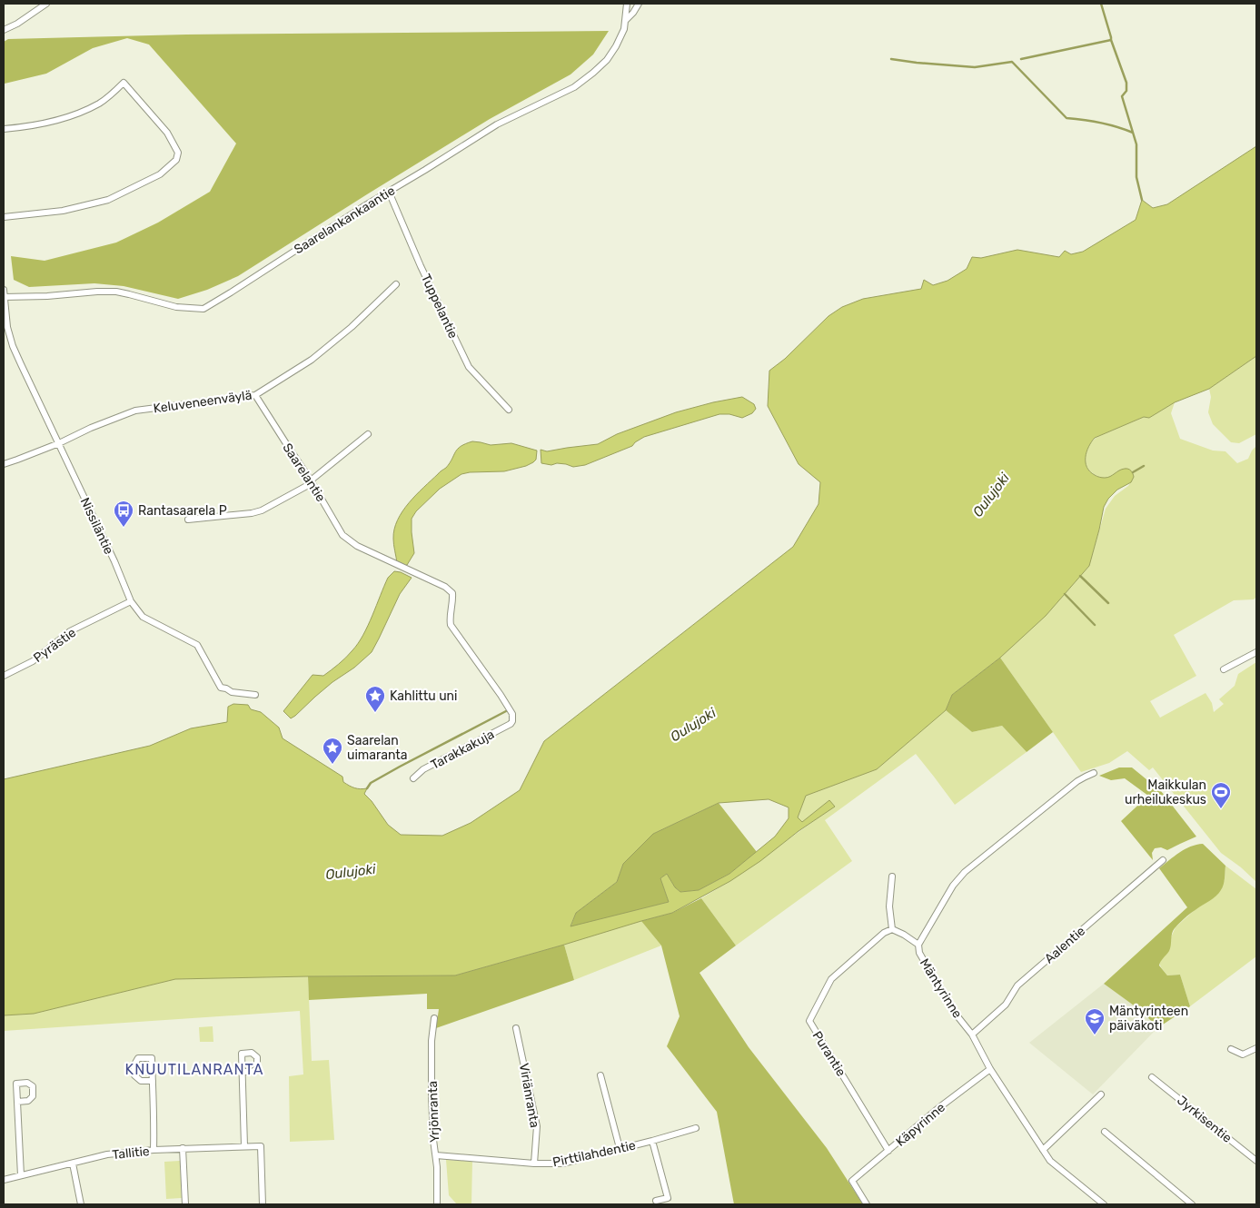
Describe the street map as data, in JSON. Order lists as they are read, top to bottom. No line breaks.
{"streets":{"street":["Saarelankankaantie","Tuppelantie","Keluveneenväylä","Saarelantie","Nissiläntie","Pyrästie","Tarakkakuja","Aalentie","Mäntyrinne","Purantie","Viriänranta","Yrjönranta","Jyrkisentie","Käpyrinne","Tallitie","Pirttilahdentie"]},"crossings":[["Saarelankankaantie","Tuppelantie"],["Saarelankankaantie","Nissiläntie"],["Keluveneenväylä","Saarelantie"],["Keluveneenväylä","Nissiläntie"],["Saarelantie","Tarakkakuja"],["Nissiläntie","Pyrästie"],["Aalentie","Mäntyrinne"],["Mäntyrinne","Käpyrinne"],["Purantie","Käpyrinne"],["Viriänranta","Pirttilahdentie"],["Yrjönranta","Pirttilahdentie"]],"districts":["KNUUTILANRANTA"],"water":["Oulujoki"],"places":{"bus stop":["Rantasaarela P"],"place":["Kahlittu uni","Saarelan uimaranta"],"sports":["Maikkulan urheilukeskus"],"school or university":["Mäntyrinteen päiväkoti"]}}
